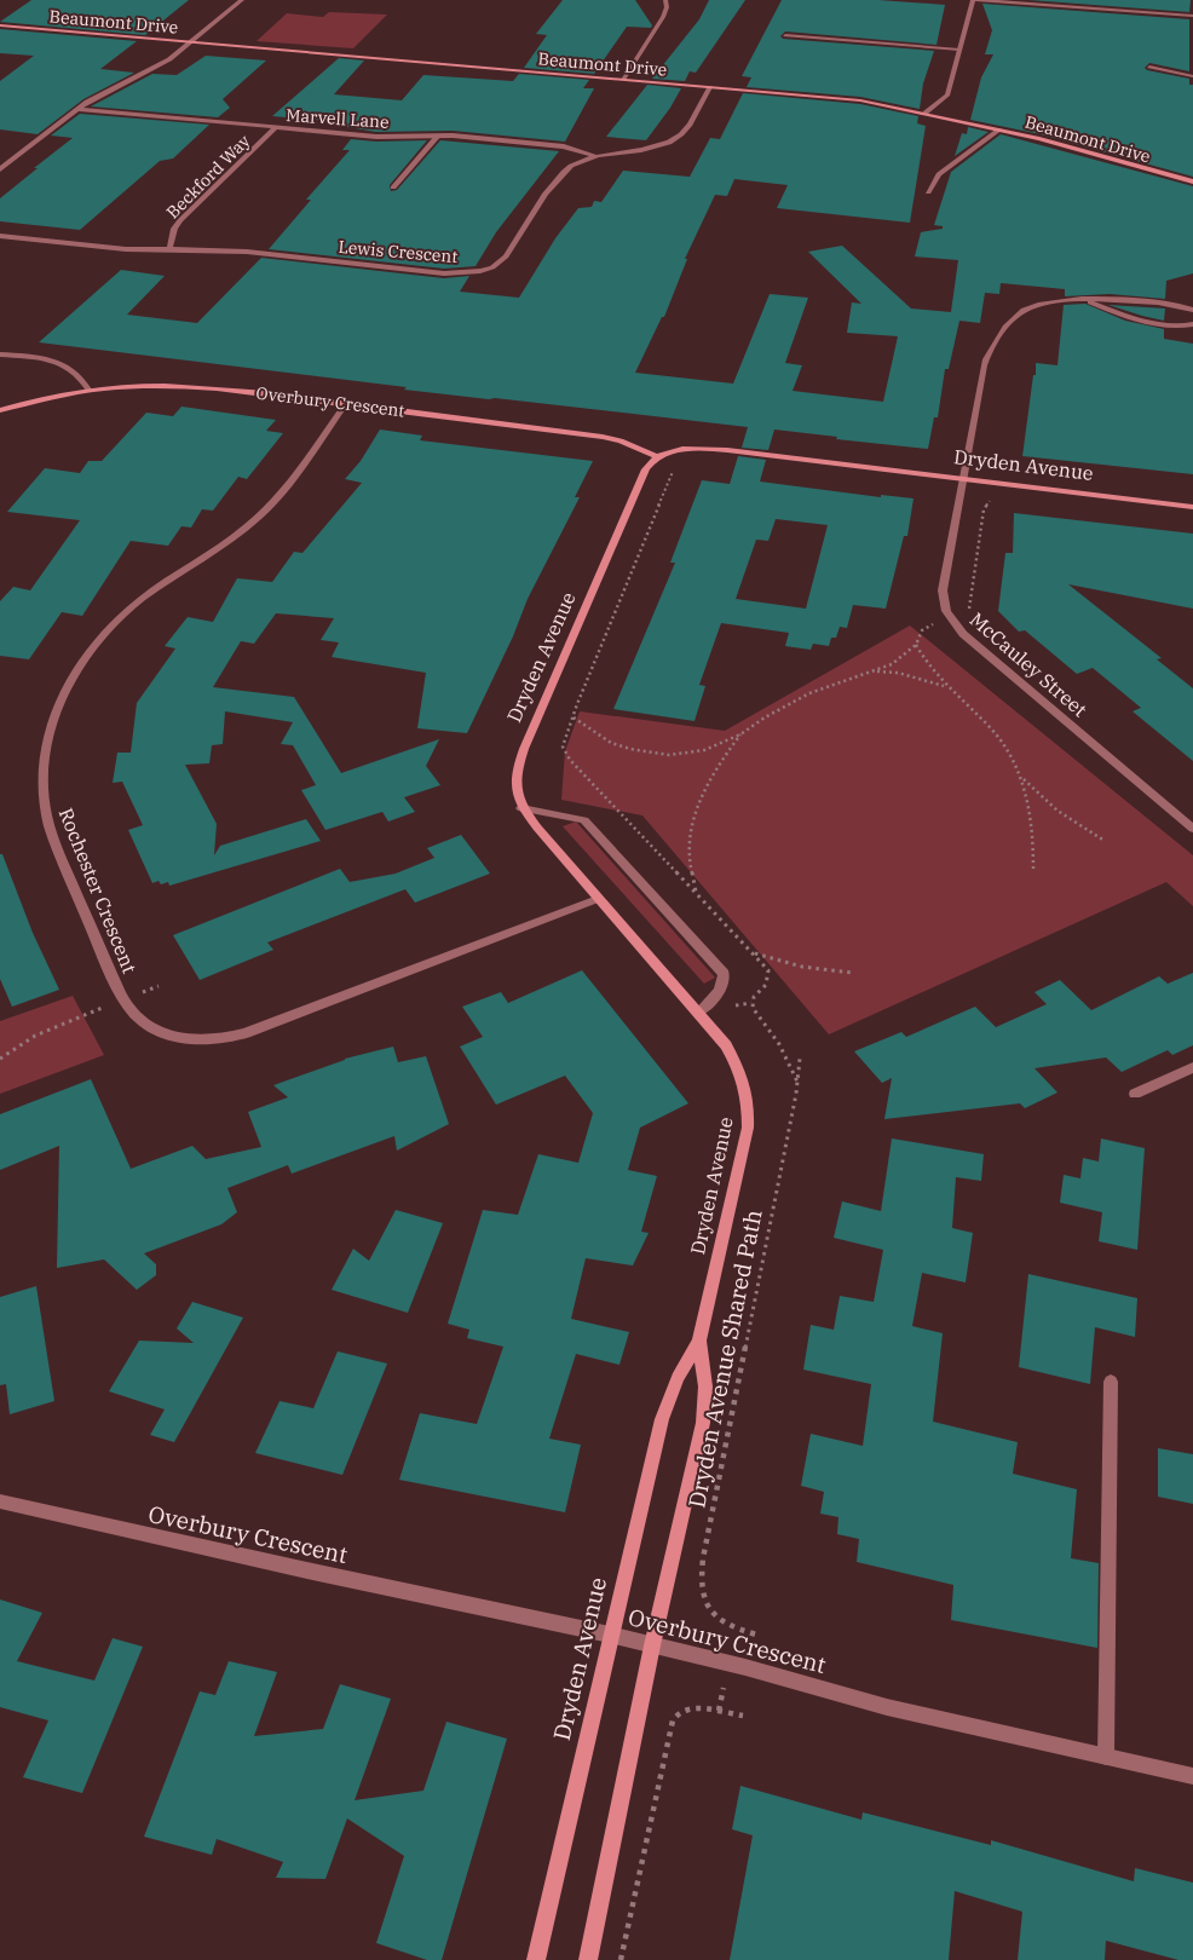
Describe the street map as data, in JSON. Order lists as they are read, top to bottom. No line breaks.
{"streets":{"street":["Beaumont Drive","Marvell Lane","Beckford Way","Lewis Crescent","Overbury Crescent","Dryden Avenue","McCauley Street","Rochester Crescent"],"path":["Dryden Avenue Shared Path"]},"crossings":[["Beaumont Drive","Lewis Crescent"],["Marvell Lane","Beckford Way"],["Marvell Lane","Lewis Crescent"],["Beckford Way","Lewis Crescent"],["Overbury Crescent","Dryden Avenue"],["Overbury Crescent","Rochester Crescent"],["Dryden Avenue","McCauley Street"],["Dryden Avenue","Rochester Crescent"]]}
